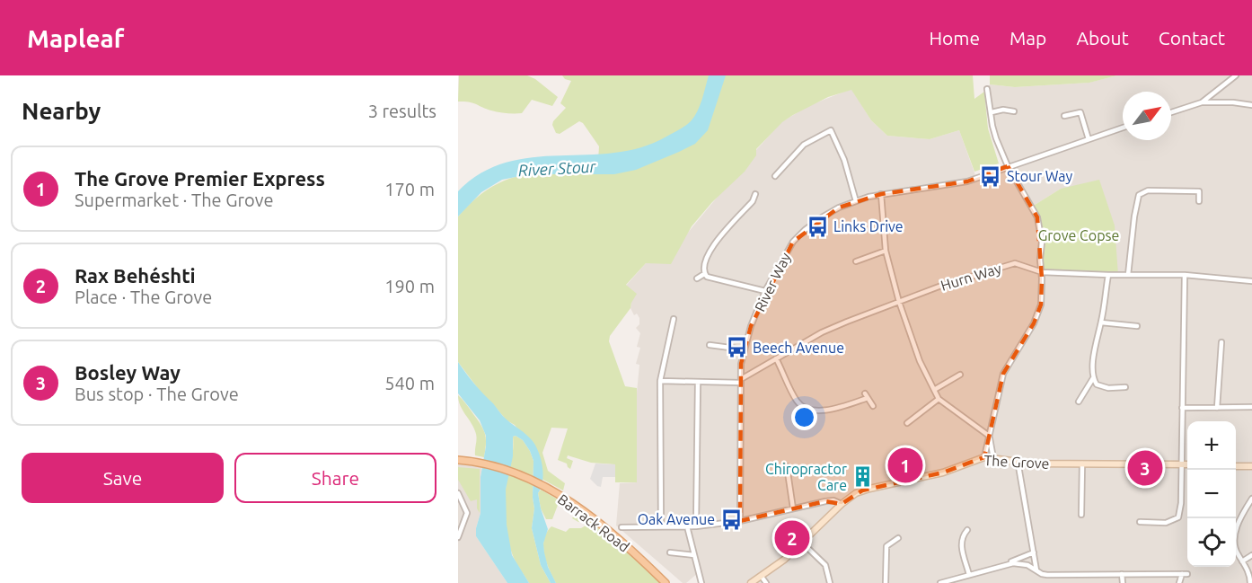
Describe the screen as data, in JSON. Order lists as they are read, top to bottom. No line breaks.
{"streets":{"main road":["Barrack Road"],"street":["Hurn Way","River Way","The Grove"]},"crossings":[["Hurn Way","River Way"]],"water":["River Stour"],"parks":["Grove Copse"],"places":{"bus stop":["Stour Way","Links Drive","Beech Avenue","Oak Avenue"],"building":["Chiropractor Care"]},"north":"top right","page":{"header":"Mapleaf","nav":["Home","Map","About","Contact"],"heading":["Nearby","3 results"],"list":[{"mark":"1","name":"The Grove Premier Express","note":"Supermarket · The Grove","value":"170 m"},{"mark":"2","name":"Rax Behéshti","note":"Place · The Grove","value":"190 m"},{"mark":"3","name":"Bosley Way","note":"Bus stop · The Grove","value":"540 m"}],"map_buttons":["+","−"],"buttons":["Save","Share"],"pins":["1","3","2"]}}
